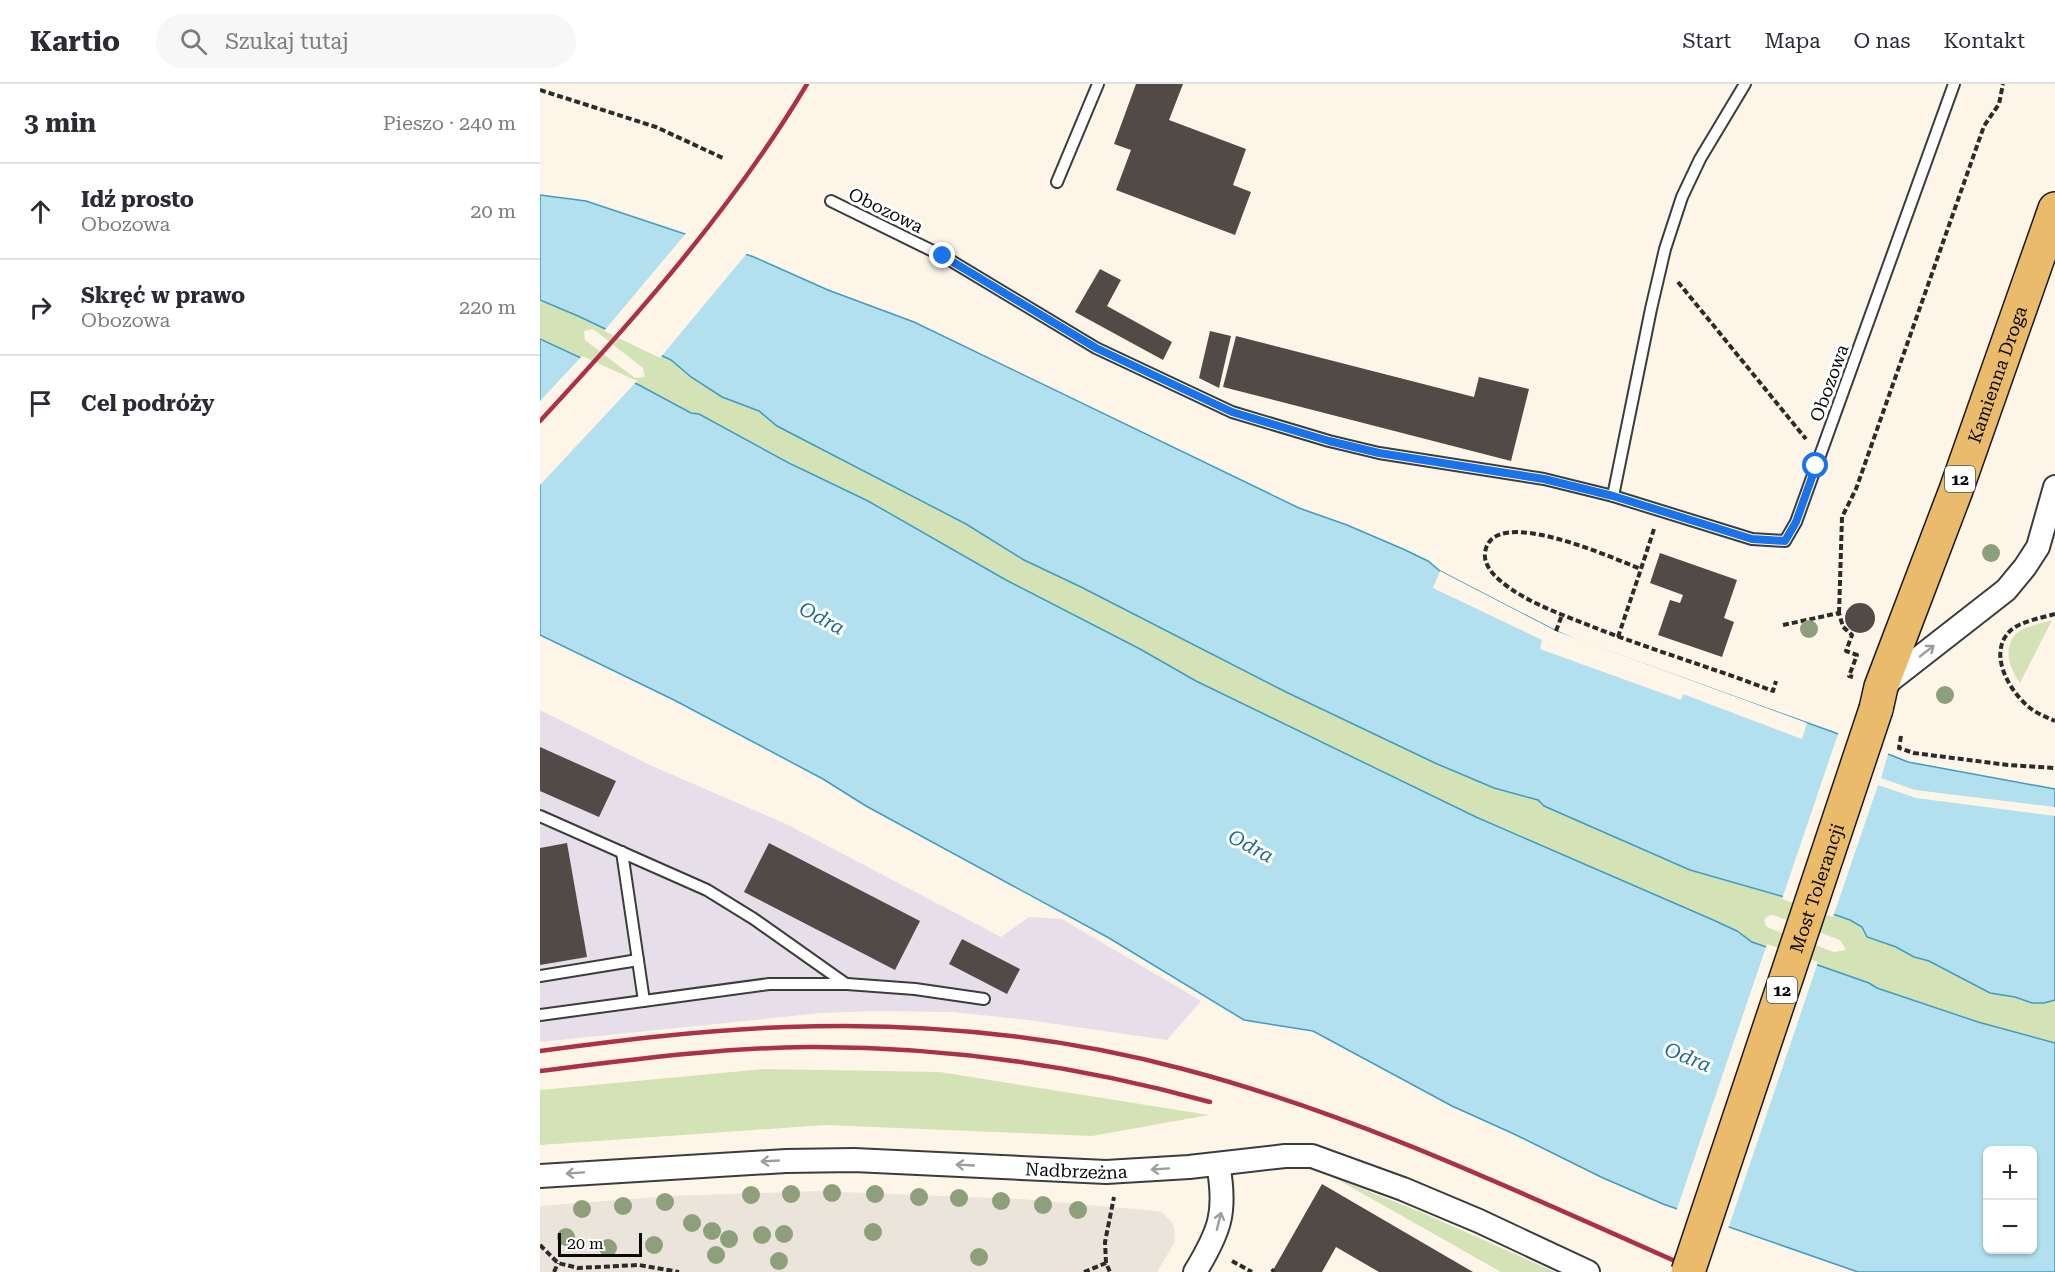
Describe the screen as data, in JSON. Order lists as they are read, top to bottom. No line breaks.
{"streets":{"main road":["Kamienna Droga","12","Most Tolerancji"],"street":["Nadbrzeżna"],"lane":["Obozowa"]},"crossings":[["Kamienna Droga","Most Tolerancji"]],"one_way":["Nadbrzeżna"],"water":["Odra"],"scale_bar":"20 m","page":{"header":"Kartio","search":"Szukaj tutaj","nav":["Start","Mapa","O nas","Kontakt"],"heading":["3 min","Pieszo · 240 m"],"list":[["Idź prosto","Obozowa","20 m"],["Skręć w prawo","Obozowa","220 m"],"Cel podróży"],"map_buttons":["+","−"],"scale":"20 m"}}
